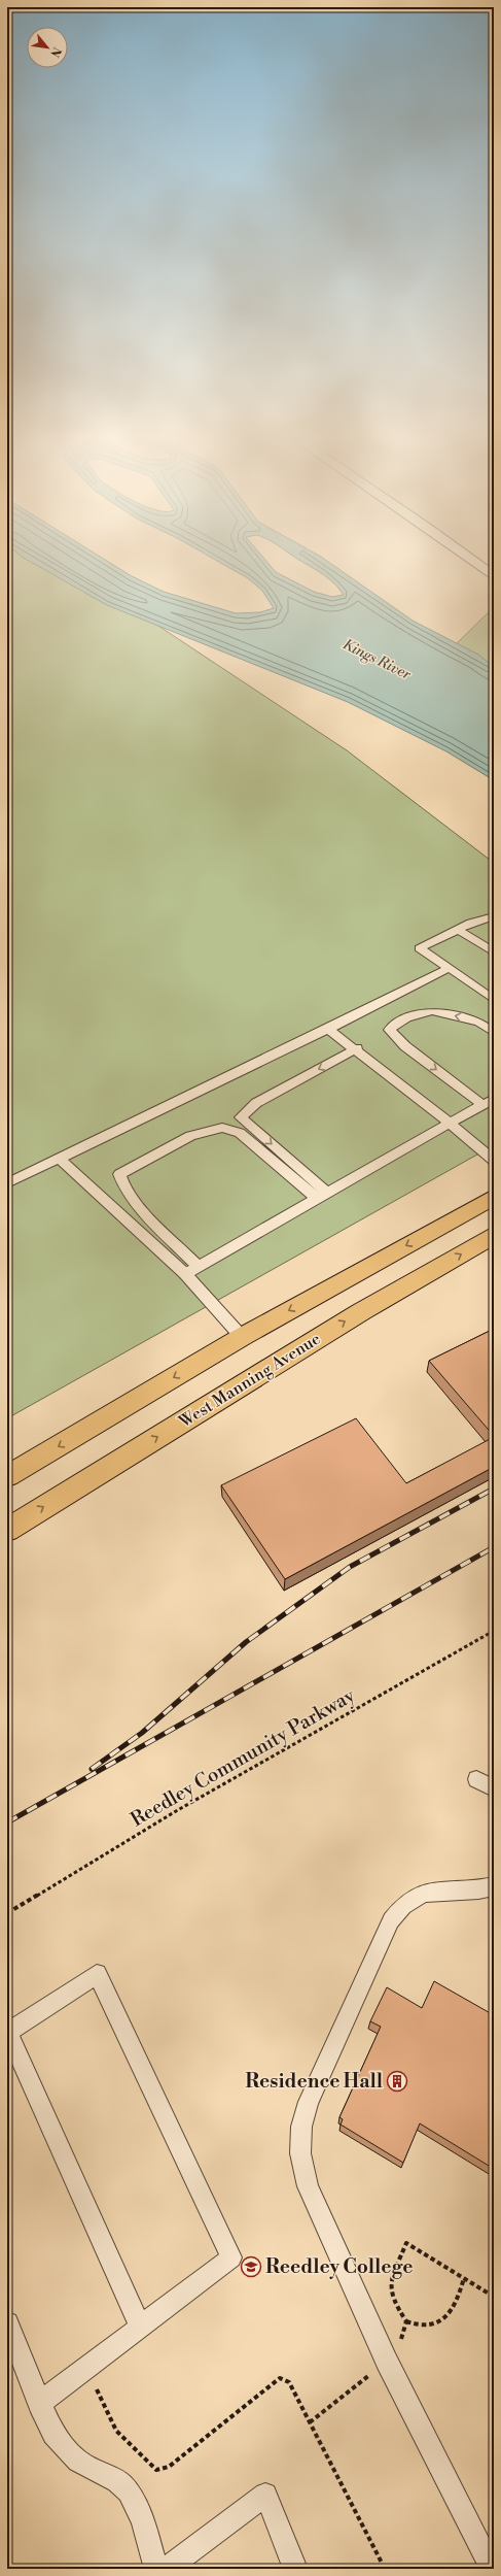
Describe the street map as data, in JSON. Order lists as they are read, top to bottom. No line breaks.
{"streets":{"main road":["West Manning Avenue"],"path":["Reedley Community Parkway"]},"water":["Kings River"],"places":{"building":["Residence Hall"],"school or university":["Reedley College"]},"north":"bottom right"}
